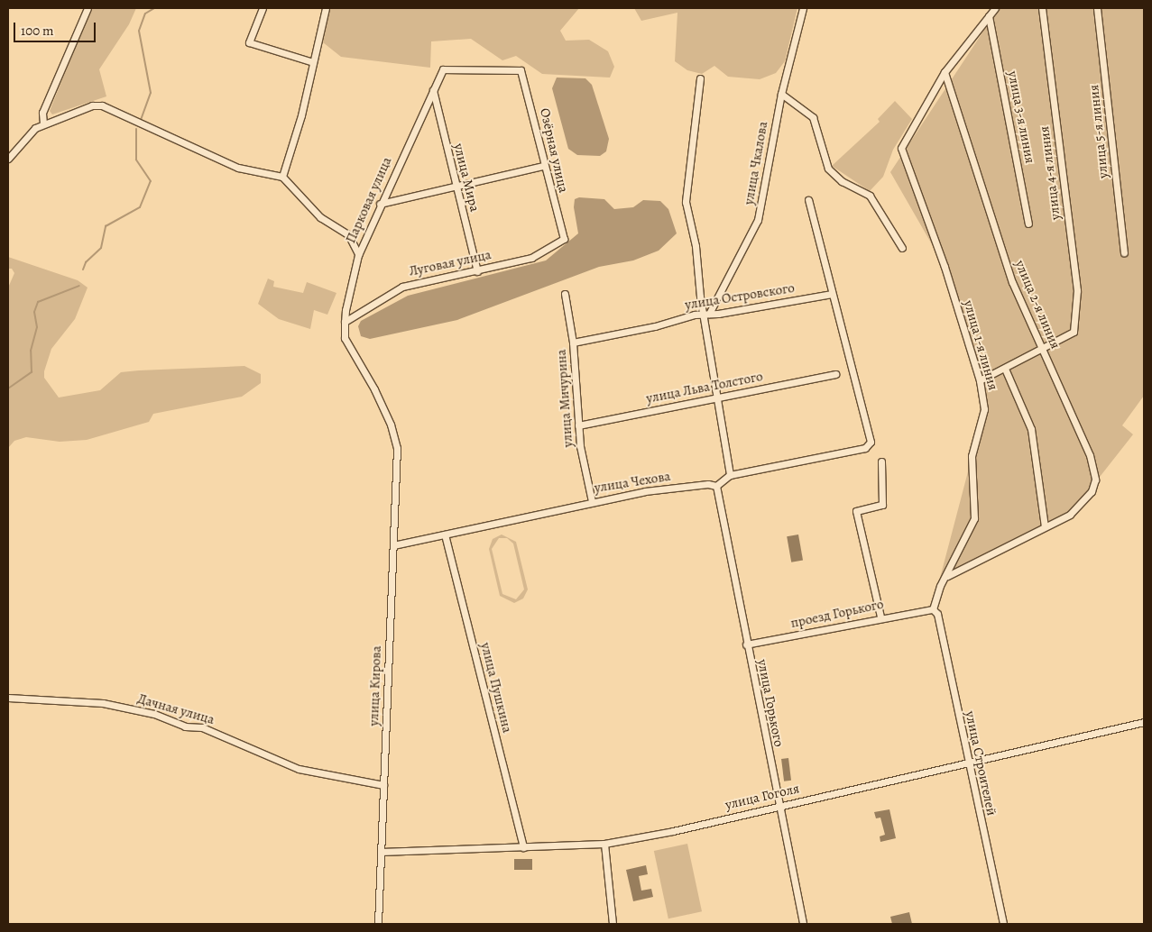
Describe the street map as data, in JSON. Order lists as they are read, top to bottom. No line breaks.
{"streets":{"street":["улица 3-я линия","улица 5-я линия","Озёрная улица","улица Чкалова","улица 4-я линия","улица Мира","Парковая улица","Луговая улица","улица Островского","улица 2-я линия","улица 1-я линия","улица Льва Толстого","улица Мичурина","улица Чехова","проезд Горького","улица Кирова","улица Пушкина","улица Горького","Дачная улица","улица Строителей","улица Гоголя"]},"crossings":[["Озёрная улица","Парковая улица"],["Озёрная улица","Луговая улица"],["улица Чкалова","улица Островского"],["улица 4-я линия","улица 2-я линия"],["улица Мира","Парковая улица"],["улица Мира","Луговая улица"],["Парковая улица","Луговая улица"],["Парковая улица","улица Кирова"],["улица Островского","улица Мичурина"],["улица 2-я линия","улица 1-я линия"],["улица 1-я линия","проезд Горького"],["улица 1-я линия","улица Строителей"],["улица Льва Толстого","улица Мичурина"],["улица Мичурина","улица Чехова"],["улица Чехова","улица Кирова"],["улица Чехова","улица Пушкина"],["улица Чехова","улица Горького"],["проезд Горького","улица Горького"],["проезд Горького","улица Строителей"],["улица Кирова","Дачная улица"],["улица Кирова","улица Гоголя"],["улица Пушкина","улица Гоголя"],["улица Горького","улица Гоголя"],["улица Строителей","улица Гоголя"]],"scale_bar":"100 m"}
